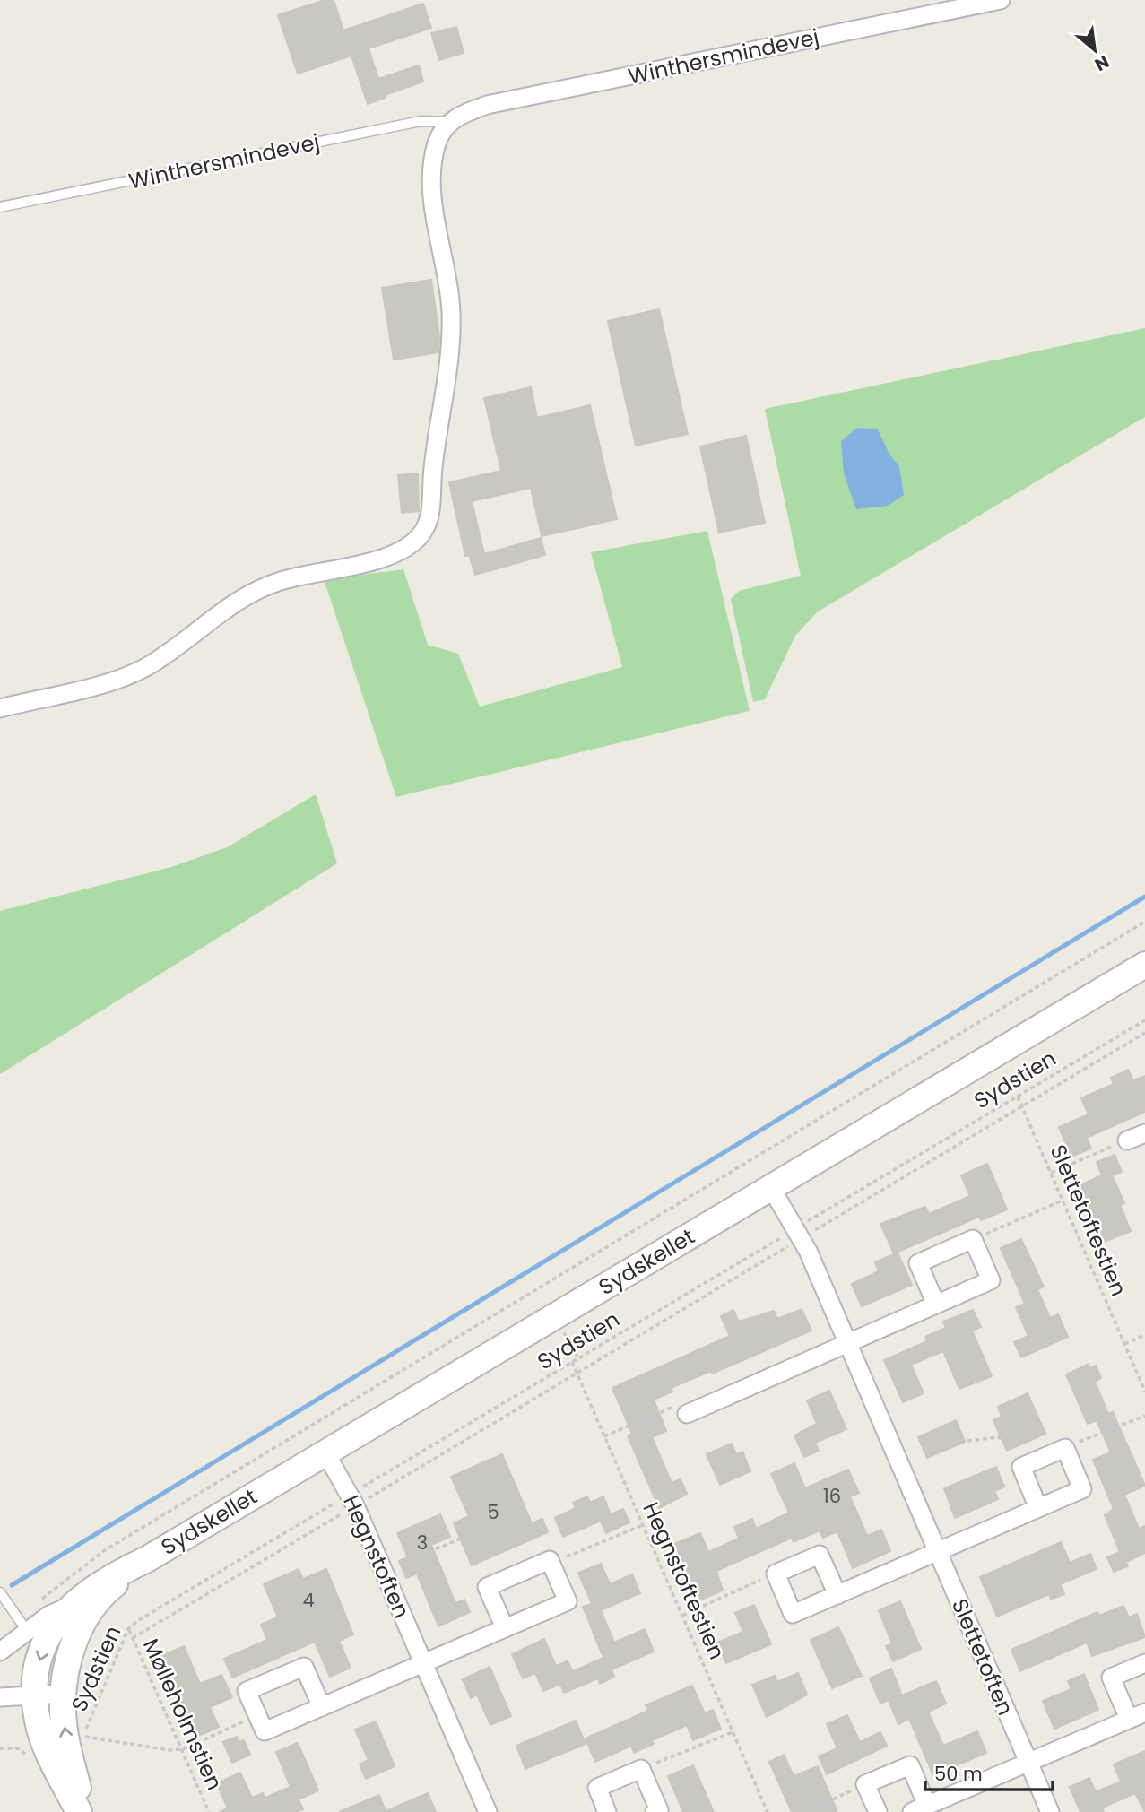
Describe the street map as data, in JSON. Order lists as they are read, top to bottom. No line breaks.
{"streets":{"street":["Winthersmindevej","Sydskellet","Hegnstoften","Slettetoften"],"path":["Sydstien","Slettetoftestien","Hegnstoftestien","Mølleholmstien"]},"crossings":[["Sydstien","Slettetoftestien"],["Sydstien","Sydskellet"],["Sydstien","Hegnstoften"],["Sydstien","Hegnstoftestien"],["Sydstien","Slettetoften"],["Sydstien","Mølleholmstien"],["Sydskellet","Hegnstoften"],["Sydskellet","Slettetoften"]],"house_numbers":["16","5","3","4"],"scale_bar":"50 m","north":"bottom right"}
